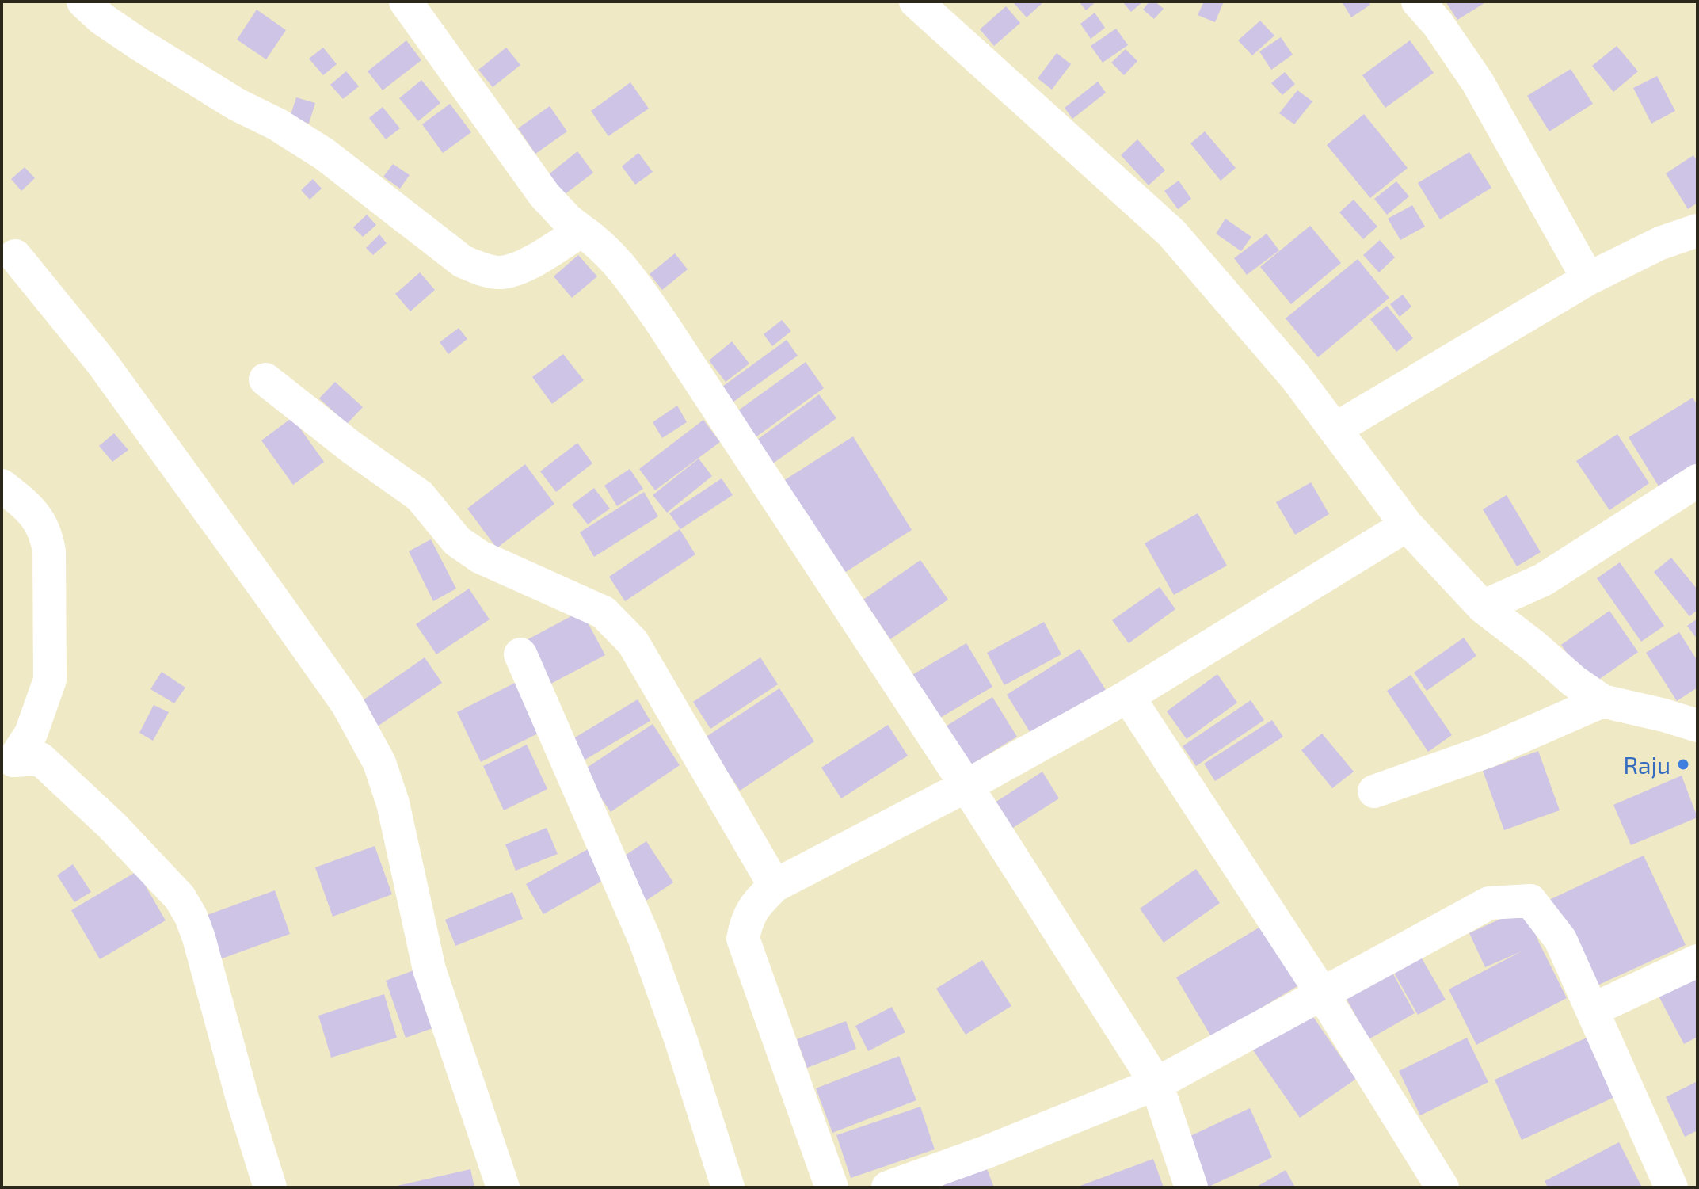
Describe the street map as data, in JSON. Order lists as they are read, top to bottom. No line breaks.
{"places":["Raju"]}
